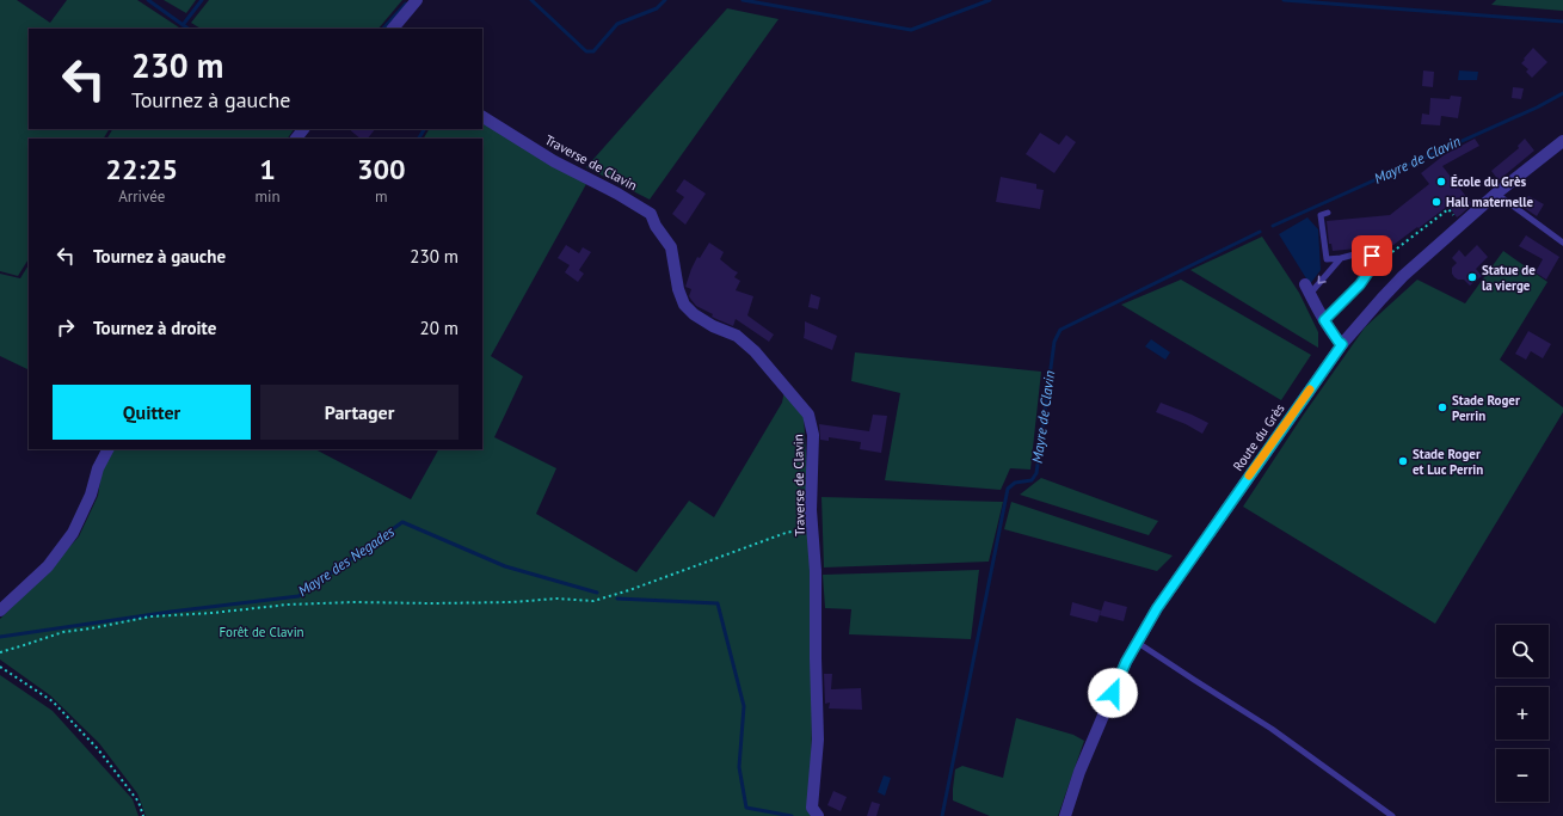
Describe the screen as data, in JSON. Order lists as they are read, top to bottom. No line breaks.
{"streets":{"street":["Traverse de Clavin","Route du Grès"]},"water":["Mayre de Clavin","Mayre des Negades"],"parks":["Forêt de Clavin"],"places":["École du Grès","Hall maternelle","Statue de la vierge","Stade Roger Perrin","Stade Roger et Luc Perrin"],"page":{"turn":["230 m","Tournez à gauche"],"eta":["22:25","Arrivée","1","min","300","m"],"list":[{"name":"Tournez à gauche","value":"230 m"},{"name":"Tournez à droite","value":"20 m"}],"buttons":["Quitter","Partager"],"map_buttons":["+","−"]}}
